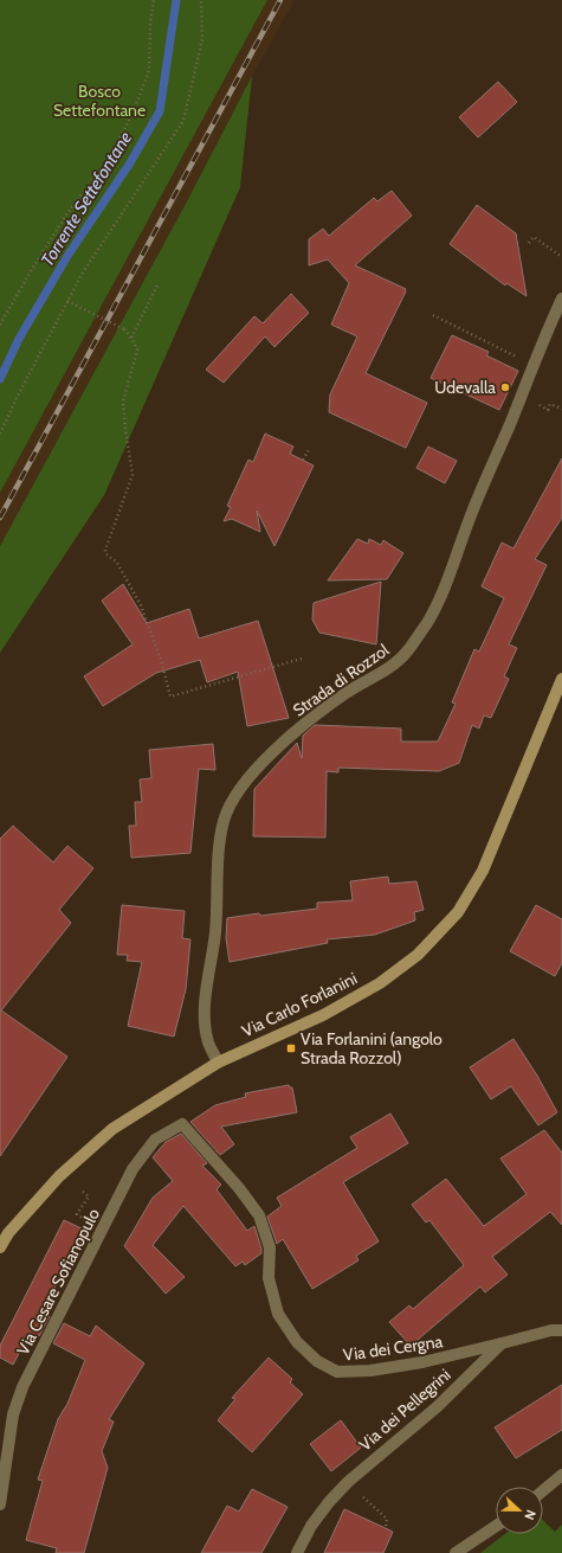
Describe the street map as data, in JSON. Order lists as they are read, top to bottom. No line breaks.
{"streets":{"main road":["Via Carlo Forlanini"],"street":["Strada di Rozzol","Via Cesare Sofianopulo","Via dei Cergna","Via dei Pellegrini"]},"crossings":[["Strada di Rozzol","Via Carlo Forlanini"],["Via Cesare Sofianopulo","Via dei Cergna"],["Via dei Cergna","Via dei Pellegrini"]],"water":["Torrente Settefontane"],"parks":["Bosco Settefontane"],"places":{"other":["Udevalla"],"transit":["Via Forlanini (angolo Strada Rozzol)"]},"north":"right"}
